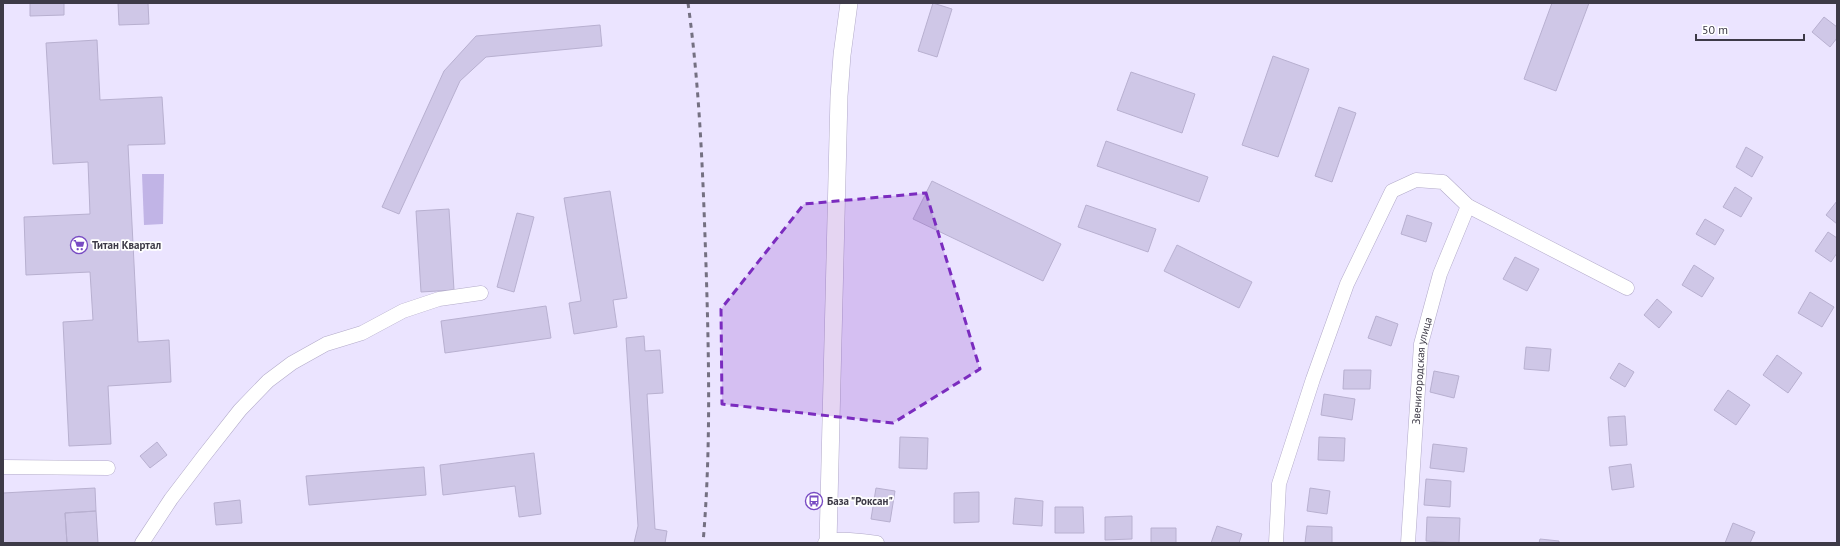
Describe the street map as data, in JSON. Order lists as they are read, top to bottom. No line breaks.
{"streets":{"street":["Звенигородская улица"]},"places":{"supermarket":["Титан Квартал"],"bus stop":["База \"Роксан\""]},"scale_bar":"50 m"}
